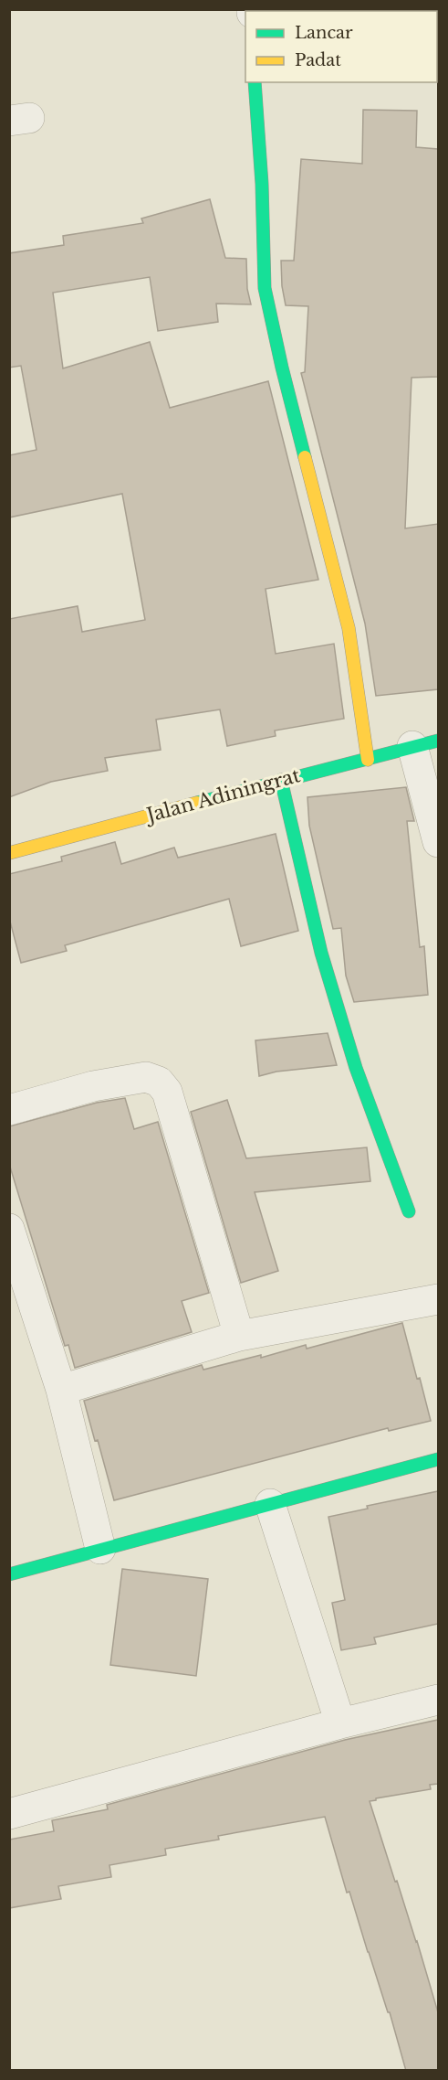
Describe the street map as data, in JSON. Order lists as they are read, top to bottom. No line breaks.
{"streets":{"street":["Jalan Adiningrat"]},"legend":["Lancar","Padat"]}
